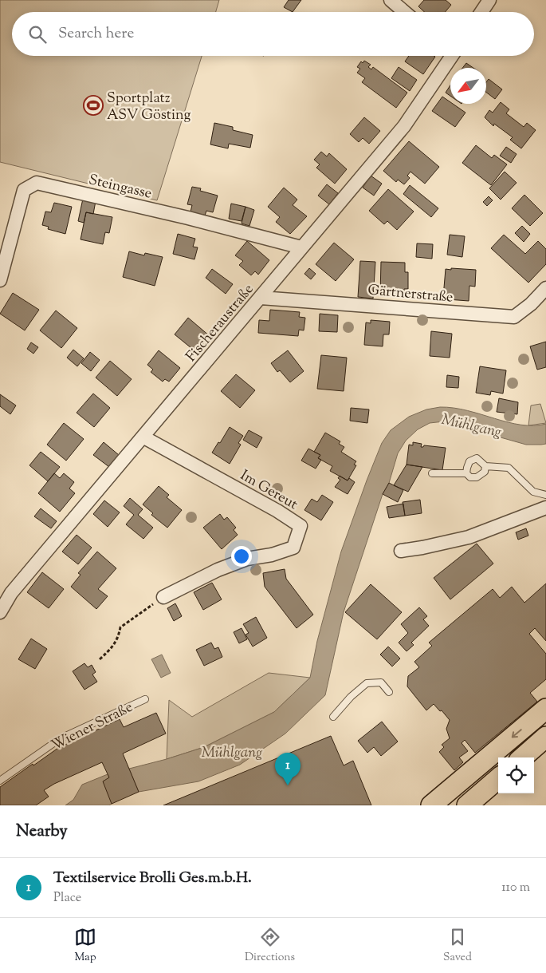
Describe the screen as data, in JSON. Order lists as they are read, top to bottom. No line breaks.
{"streets":{"street":["Steingasse","Gärtnerstraße","Fischeraustraße","Im Gereut"],"lane":["Wiener Straße"]},"crossings":[["Steingasse","Fischeraustraße"],["Gärtnerstraße","Fischeraustraße"],["Fischeraustraße","Im Gereut"]],"water":["Mühlgang"],"places":{"sports":["Sportplatz ASV Gösting"]},"north":"bottom left","page":{"search":"Search here","pins":"1","heading":"Nearby","list":[{"mark":"1","name":"Textilservice Brolli Ges.m.b.H.","note":"Place","value":"110 m"}],"nav":["Map","Directions","Saved"]}}
